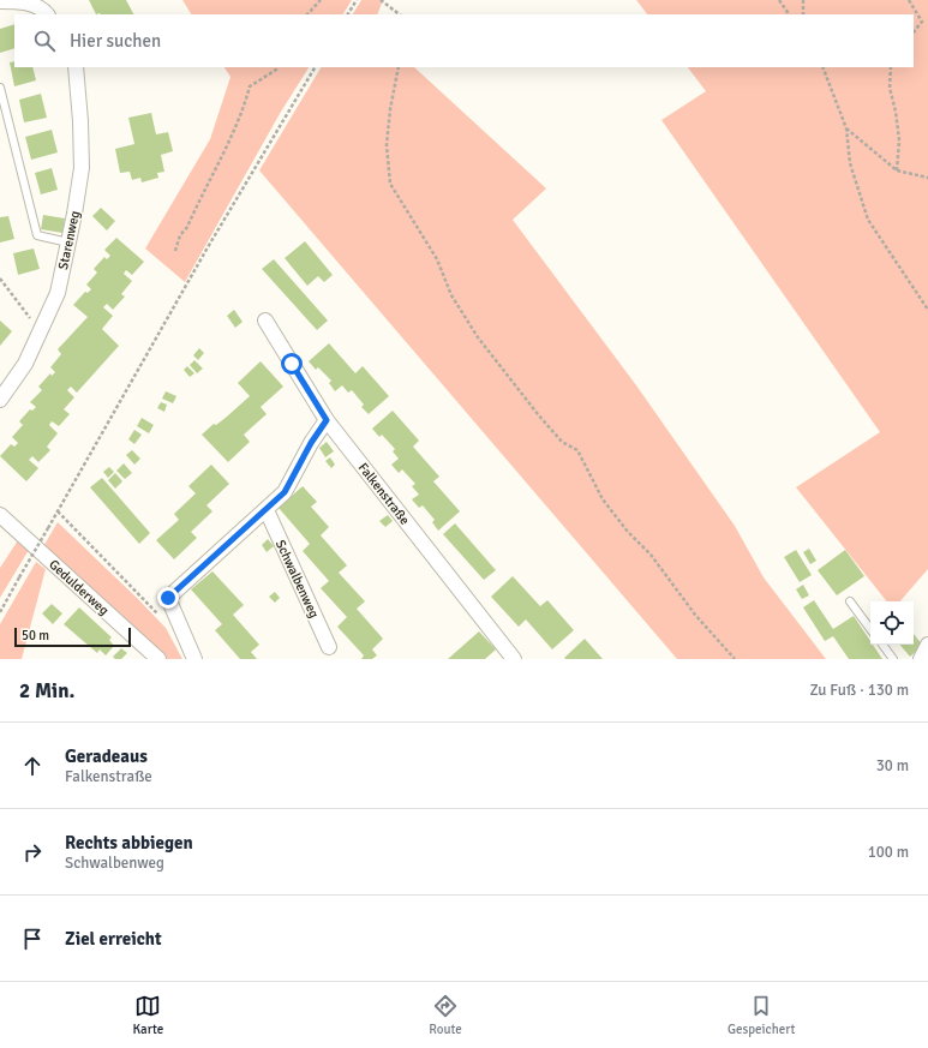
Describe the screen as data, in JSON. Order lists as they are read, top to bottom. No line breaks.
{"streets":{"street":["Starenweg","Falkenstraße","Schwalbenweg","Gedulderweg"]},"scale_bar":"50 m","page":{"search":"Hier suchen","scale":"50 m","heading":["2 Min.","Zu Fuß · 130 m"],"list":[["Geradeaus","Falkenstraße","30 m"],["Rechts abbiegen","Schwalbenweg","100 m"],"Ziel erreicht"],"nav":["Karte","Route","Gespeichert"]}}
